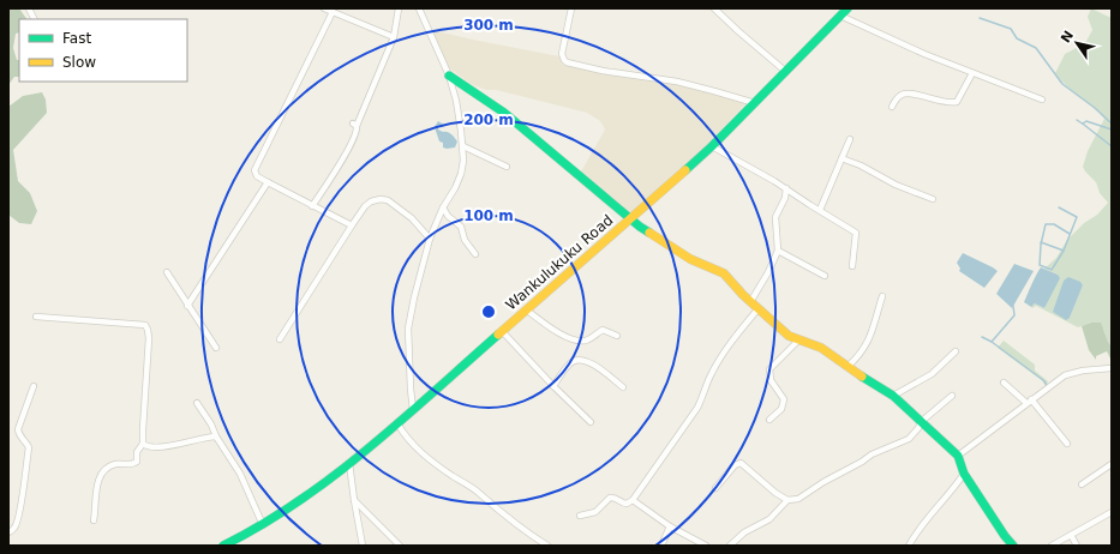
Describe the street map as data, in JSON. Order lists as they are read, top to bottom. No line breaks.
{"streets":{"main road":["Wankulukuku Road"]},"legend":["Fast","Slow"],"north":"top left","rings":["300 m","200 m","100 m"]}
